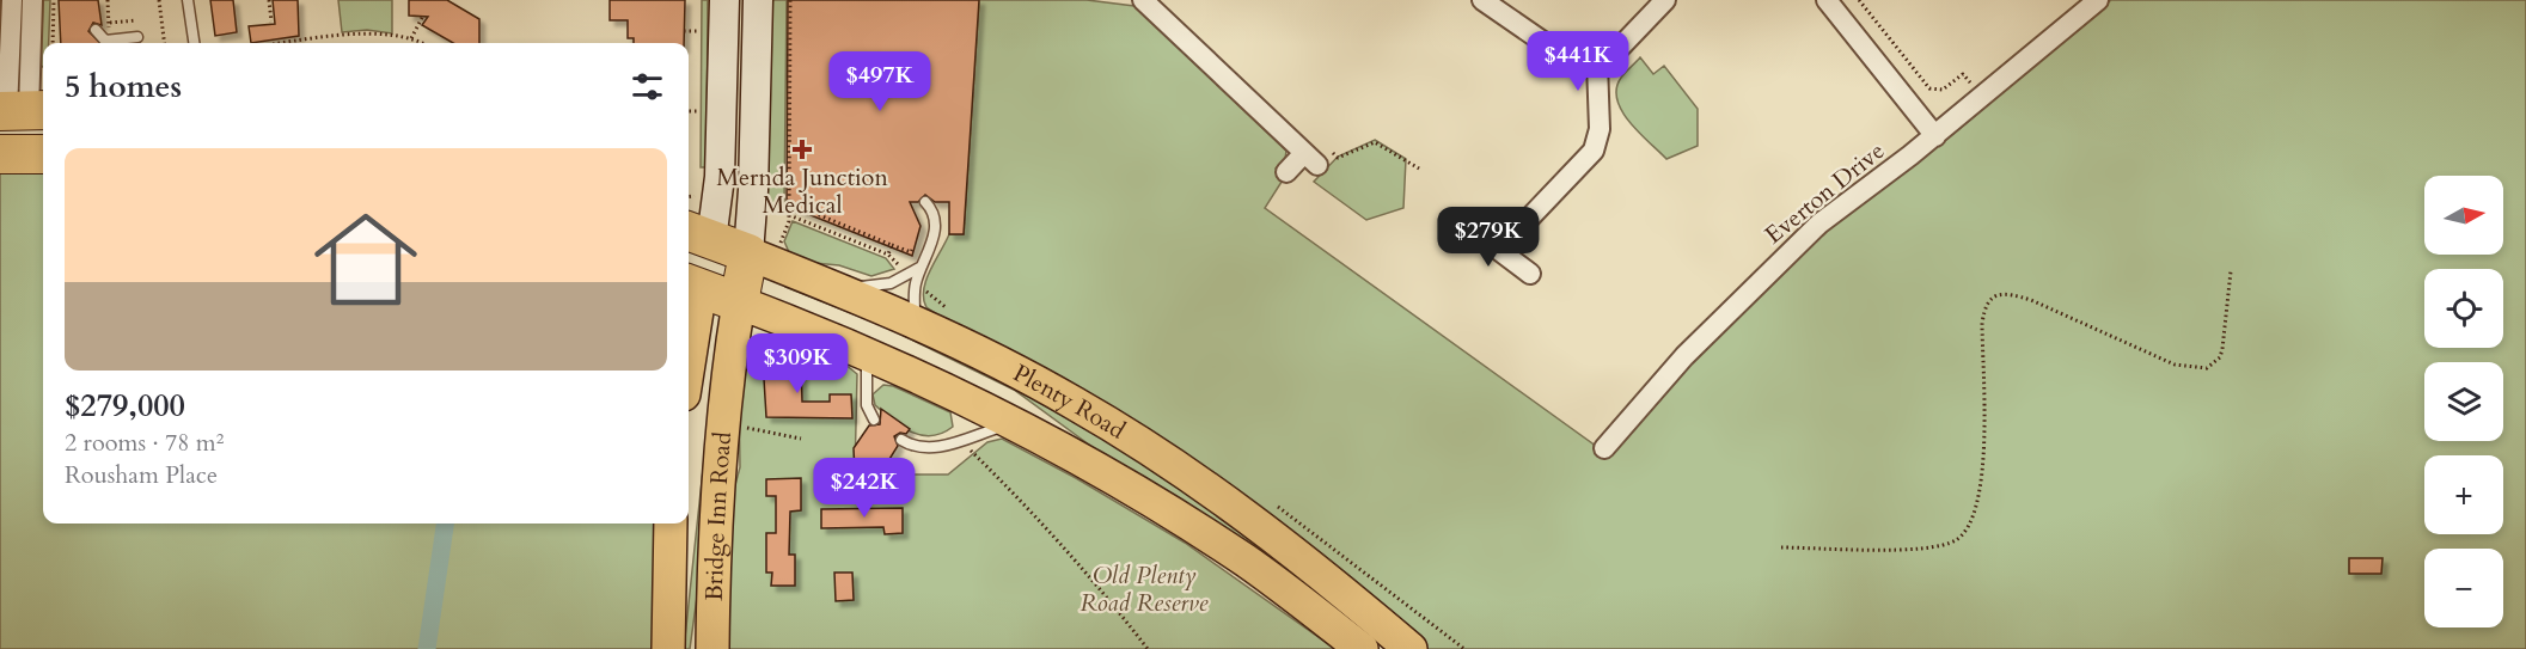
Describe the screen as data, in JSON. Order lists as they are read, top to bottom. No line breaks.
{"streets":{"highway":["Plenty Road","Bridge Inn Road"],"street":["Everton Drive"]},"crossings":[["Plenty Road","Bridge Inn Road"]],"parks":["Old Plenty Road Reserve"],"places":{"health":["Mernda Junction Medical"]},"north":"right","page":{"price":["$441K","$497K","$279K","$309K","$242K"],"heading":"5 homes","list":[{"name":"$279,000","note":"2 rooms · 78 m² · Rousham Place"}],"map_buttons":["+","−"]}}
